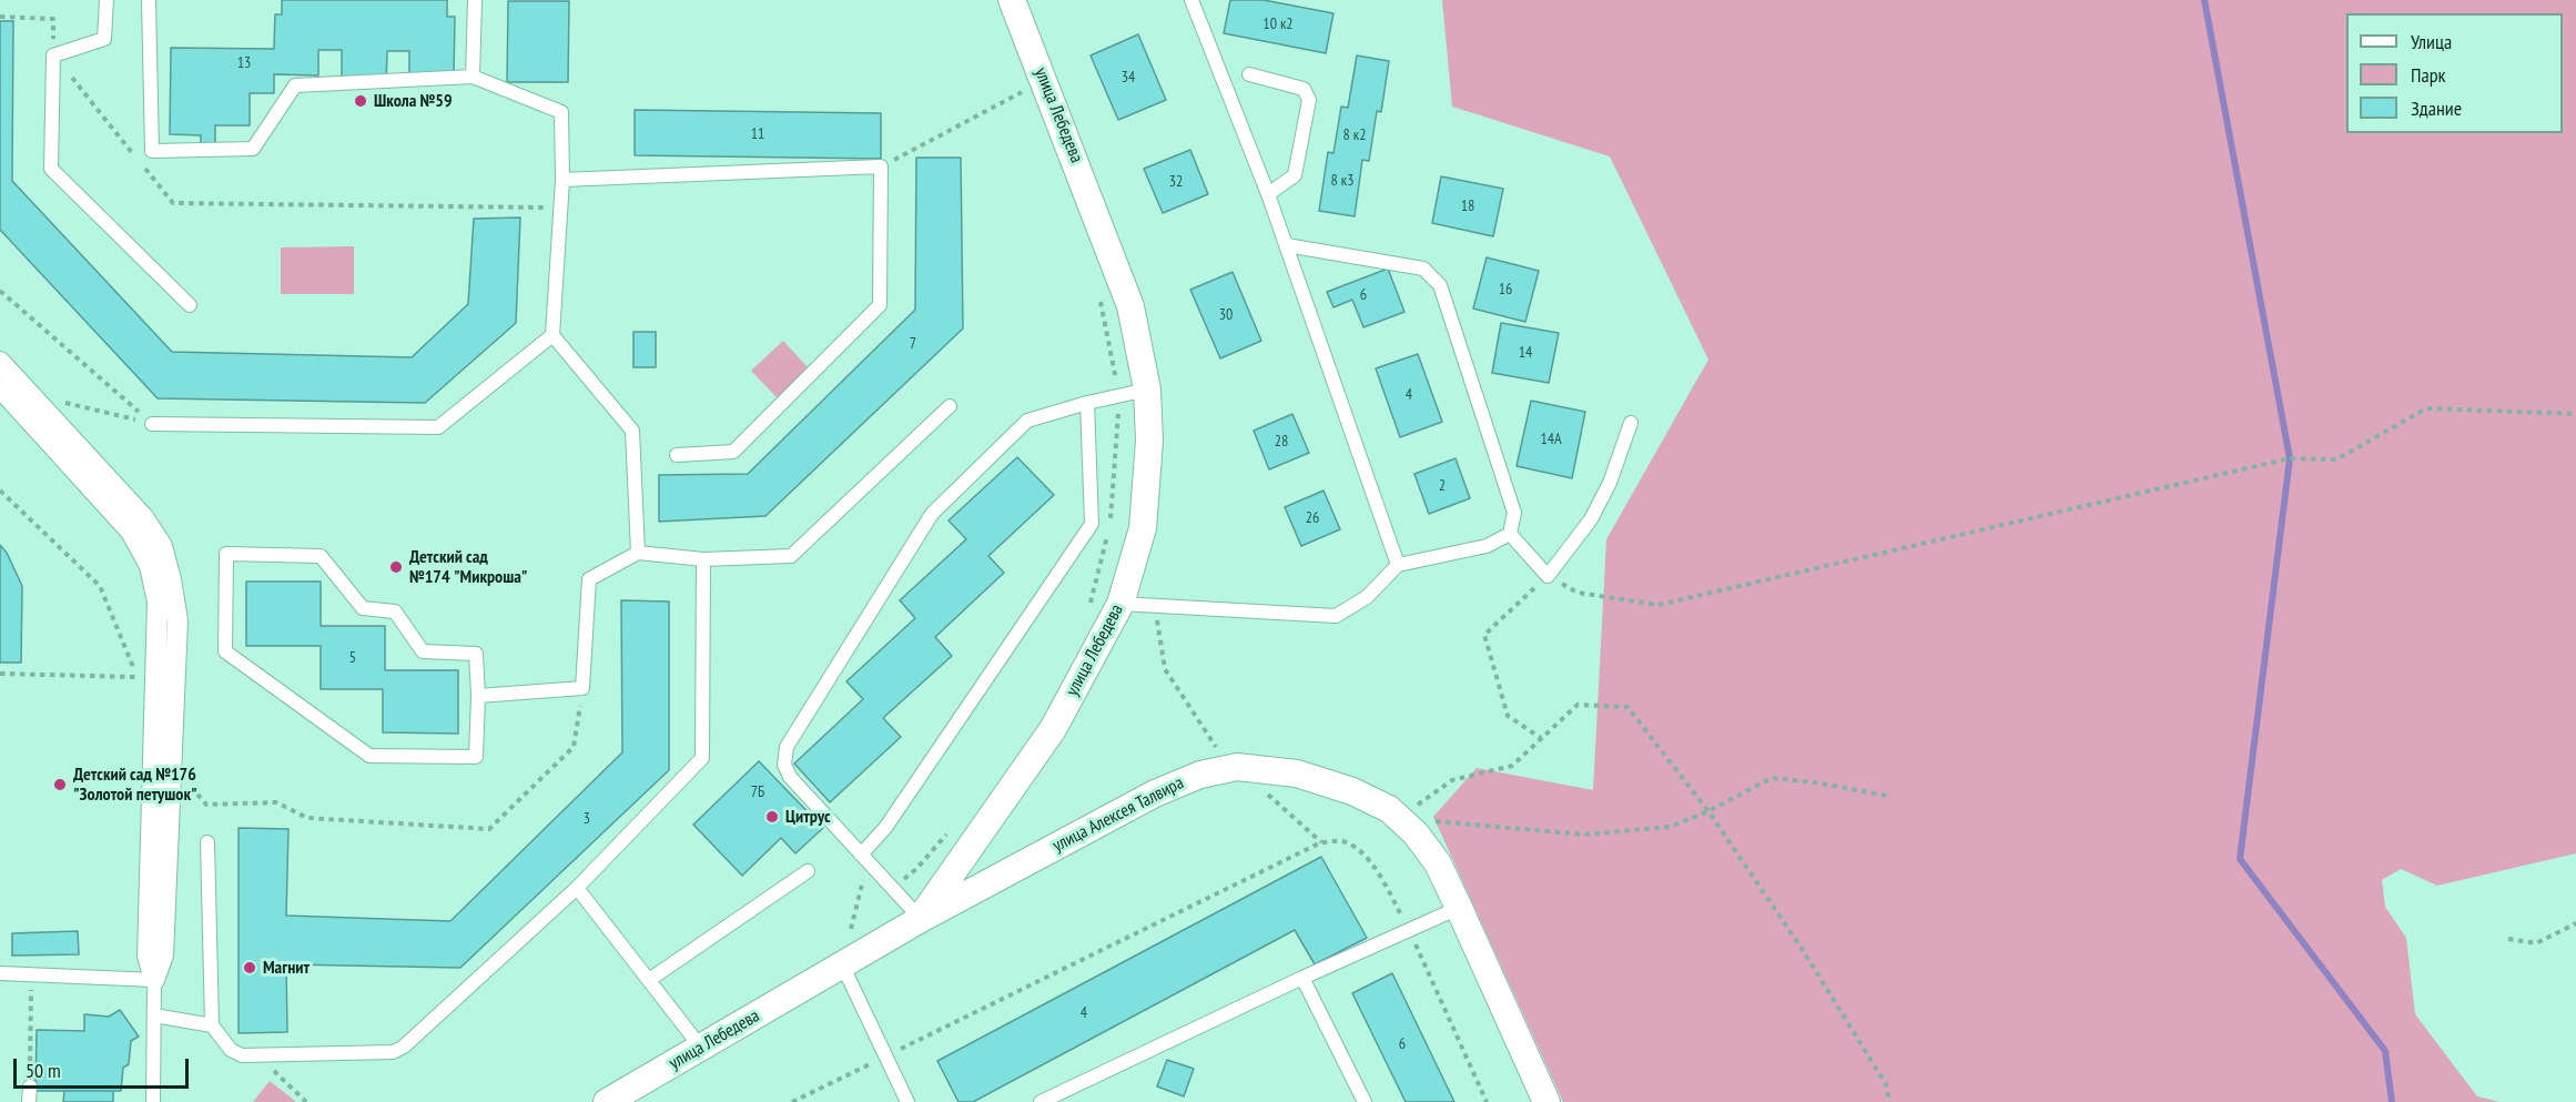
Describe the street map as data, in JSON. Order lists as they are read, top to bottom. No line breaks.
{"streets":{"street":["улица Лебедева","улица Алексея Талвира"]},"crossings":[["улица Лебедева","улица Алексея Талвира"]],"places":["Школа №59","Детский сад №174 \"Микроша\"","Детский сад №176 \"Золотой петушок\"","Цитрус","Магнит"],"house_numbers":["10 к2","13","34","11","8 к2","8 к3","32","18","16","6","30","7","14","4","14А","28","2","26","5","7Б","3","4","6"],"legend":["Улица","Парк","Здание"],"scale_bar":"50 m"}
